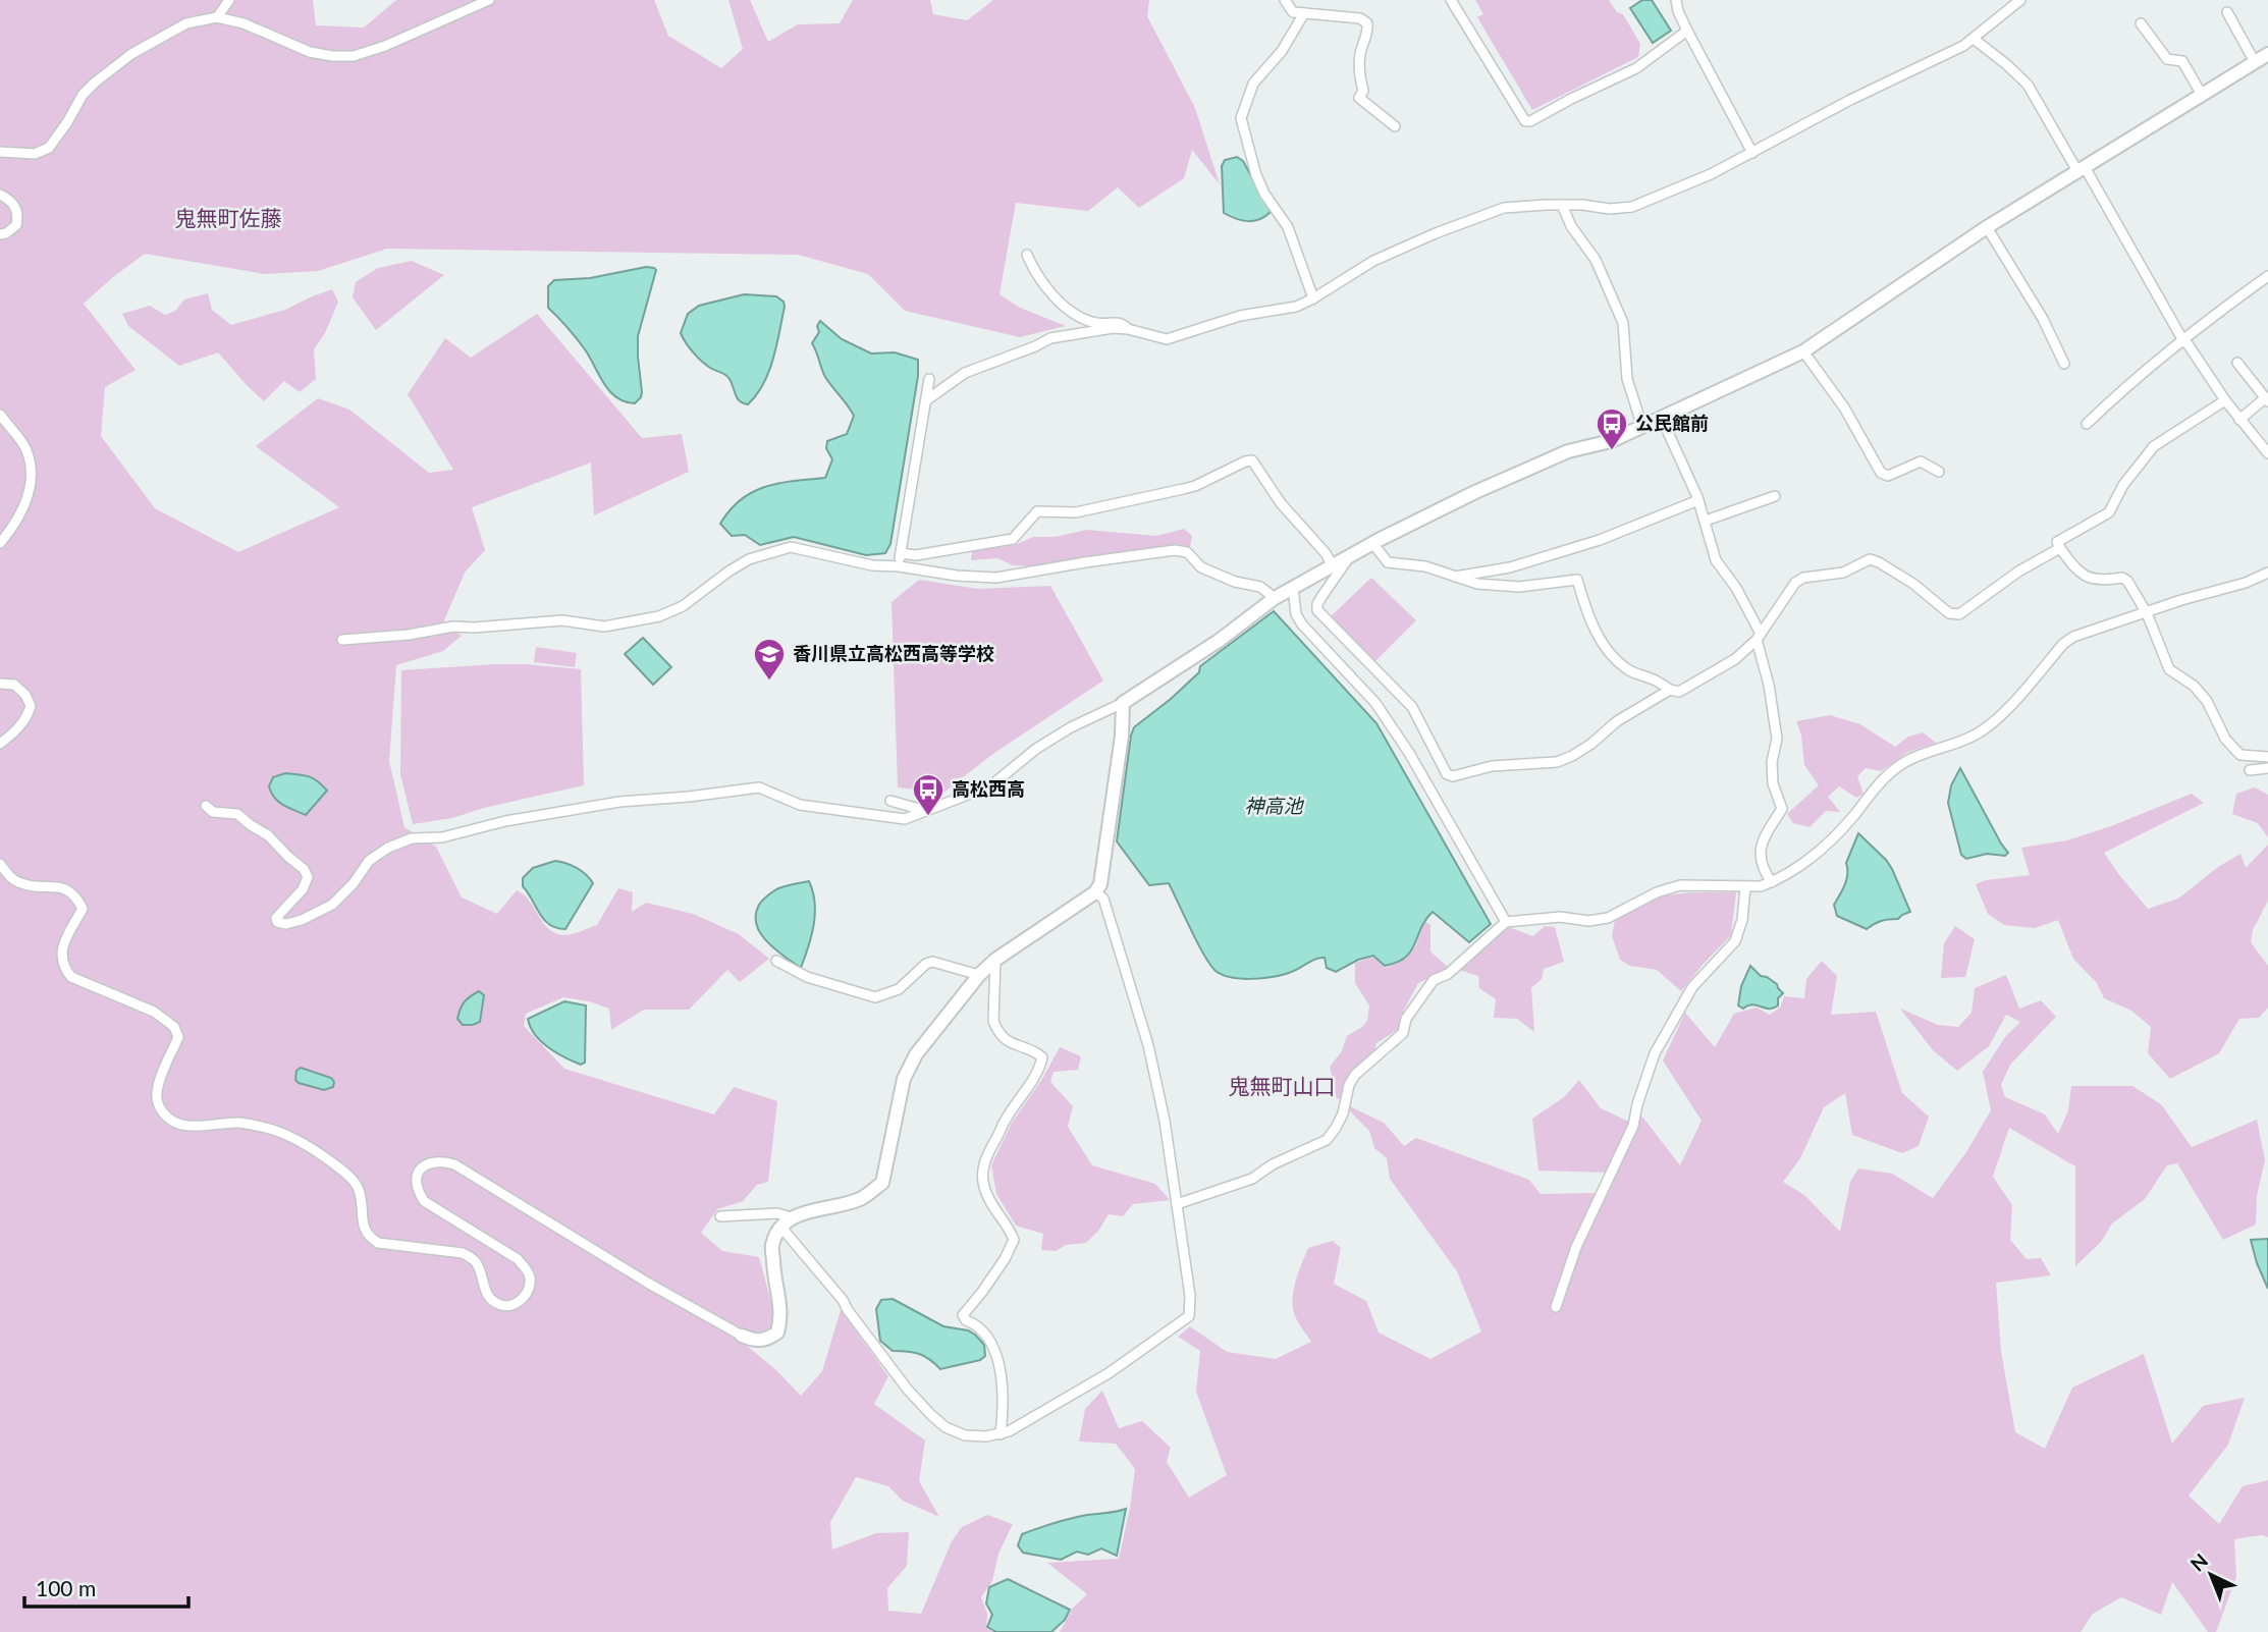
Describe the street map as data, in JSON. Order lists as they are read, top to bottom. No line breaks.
{"districts":["鬼無町佐藤","鬼無町山口"],"water":["神高池"],"places":{"bus stop":["公民館前","高松西高"],"school or university":["香川県立高松西高等学校"]},"scale_bar":"100 m","north":"top left"}
